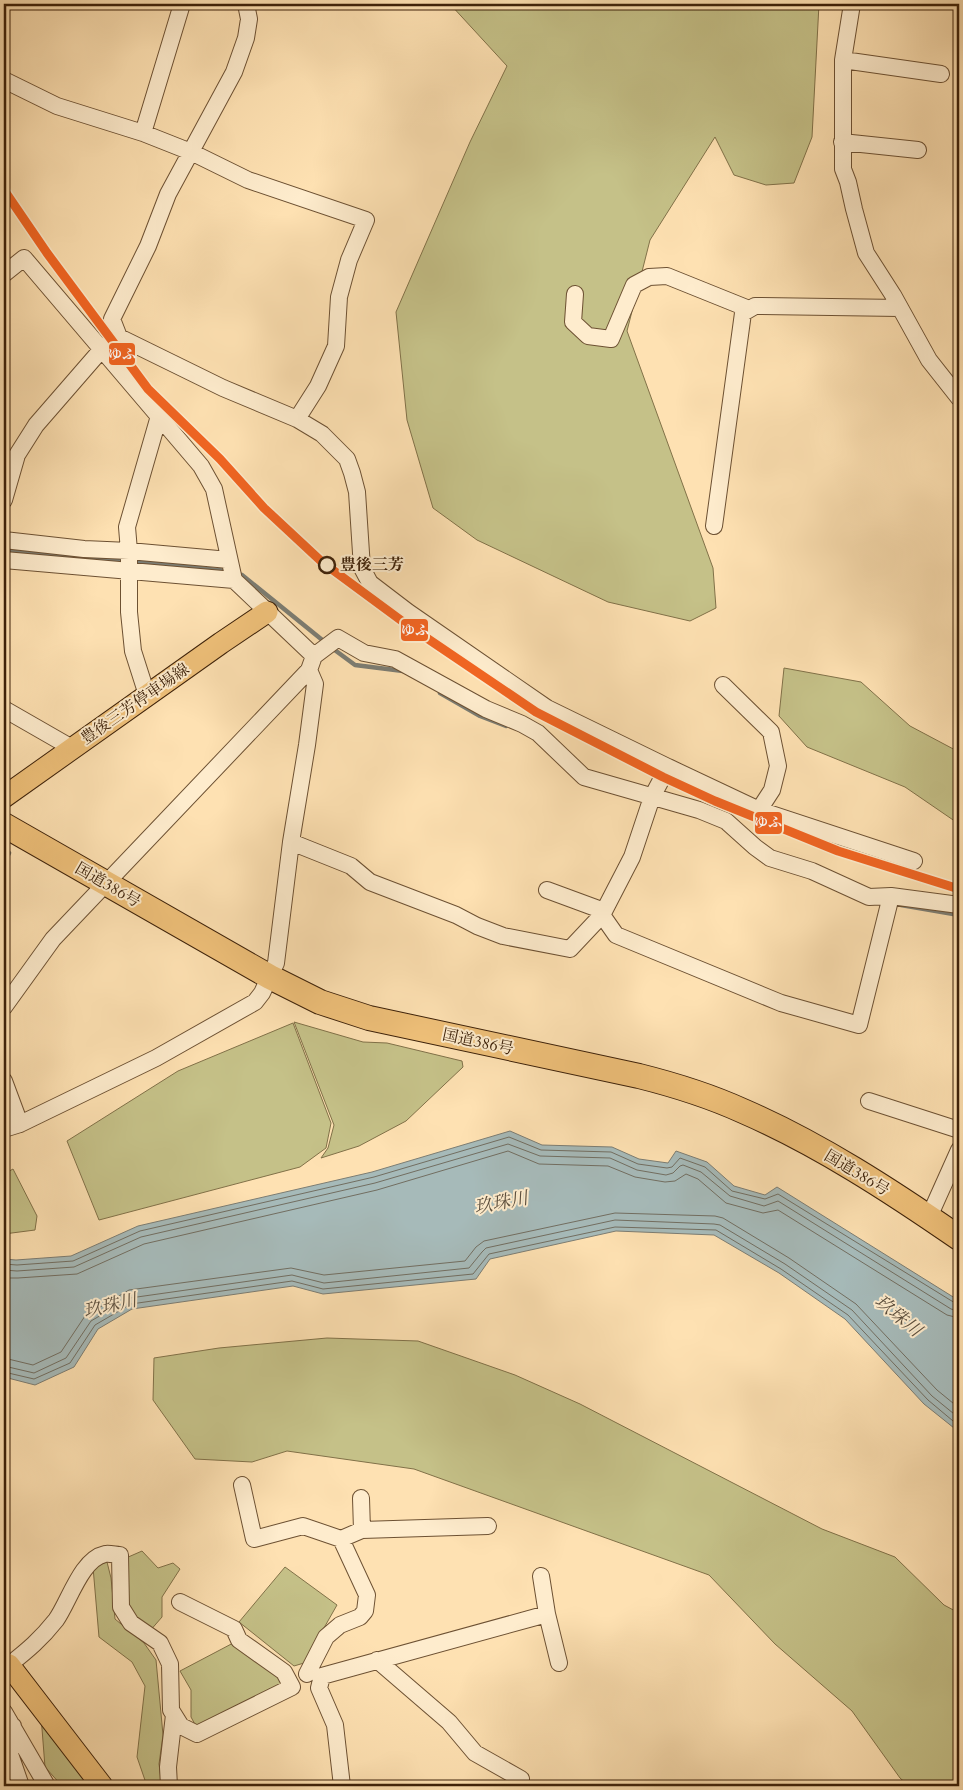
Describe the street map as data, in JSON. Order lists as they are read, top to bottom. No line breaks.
{"streets":{"highway":["国道386号"],"main road":["豊後三芳停車場線"]},"water":["玖珠川"],"places":["豊後三芳"],"lines":["transit line ゆふ"]}
